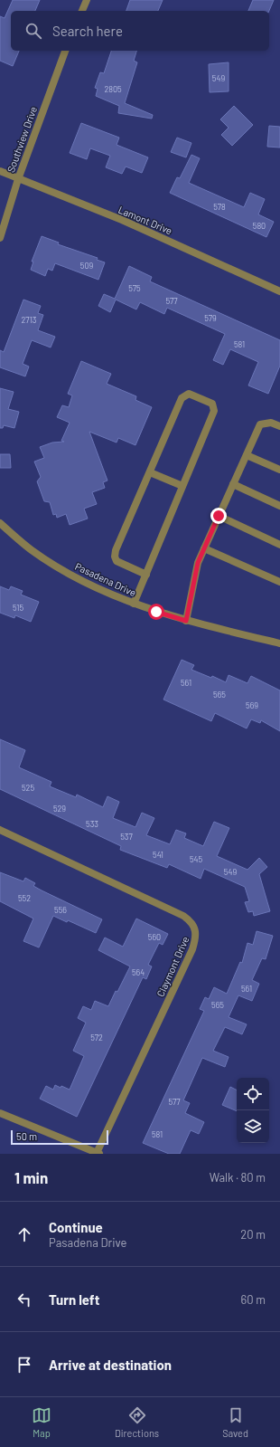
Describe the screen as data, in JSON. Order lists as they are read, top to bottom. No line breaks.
{"streets":{"street":["Southview Drive","Lamont Drive","Pasadena Drive","Claymont Drive"]},"crossings":[["Southview Drive","Lamont Drive"]],"house_numbers":["549","2805","578","580","509","575","577","579","2713","581","515","561","565","569","525","529","533","537","541","545","549","552","556","560","564","561","565","572","577","581"],"scale_bar":"50 m","page":{"search":"Search here","scale":"50 m","heading":["1 min","Walk · 80 m"],"list":[["Continue","Pasadena Drive","20 m"],["Turn left","60 m"],"Arrive at destination"],"nav":["Map","Directions","Saved"]}}
